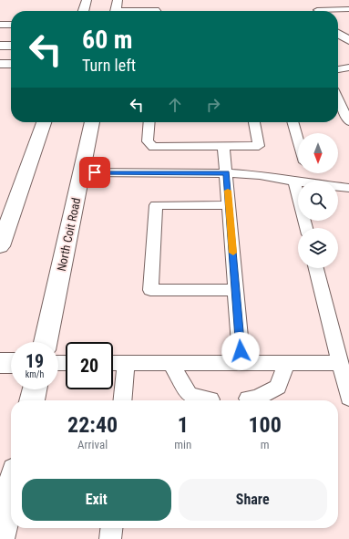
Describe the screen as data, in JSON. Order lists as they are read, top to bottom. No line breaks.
{"streets":{"main road":["North Coit Road"]},"north":"bottom","page":{"turn":["60 m","Turn left"],"speed":"19 km/h","limit":"20","eta":["22:40","Arrival","1","min","100","m"],"buttons":["Exit","Share"]}}
